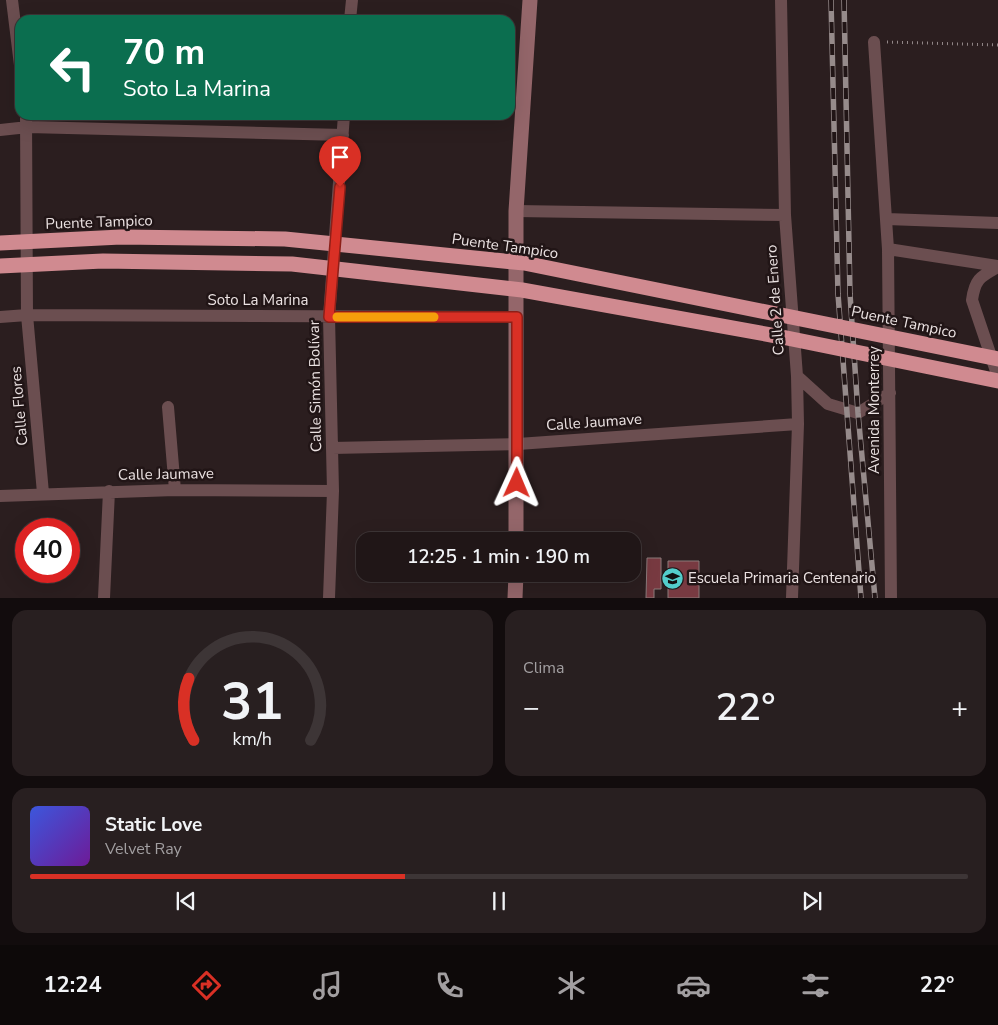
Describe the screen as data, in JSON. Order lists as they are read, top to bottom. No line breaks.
{"streets":{"highway":["Puente Tampico"],"street":["Soto La Marina","Calle 2 de Enero","Calle Simón Bolívar","Calle Flores","Avenida Monterrey","Calle Jaumave"]},"crossings":[["Soto La Marina","Calle Simón Bolívar"],["Soto La Marina","Calle Flores"],["Calle 2 de Enero","Calle Jaumave"],["Calle Simón Bolívar","Calle Jaumave"],["Calle Flores","Calle Jaumave"]],"places":{"school or university":["Escuela Primaria Centenario"]},"page":{"turn":["70 m","Soto La Marina"],"limit":"40","trip":"12:25 · 1 min · 190 m","tile":"Clima","heat":["−","22°","+"],"song":["Static Love","Velvet Ray"],"tabs":["12:24","22°"],"gauge":["31","km/h"]}}
